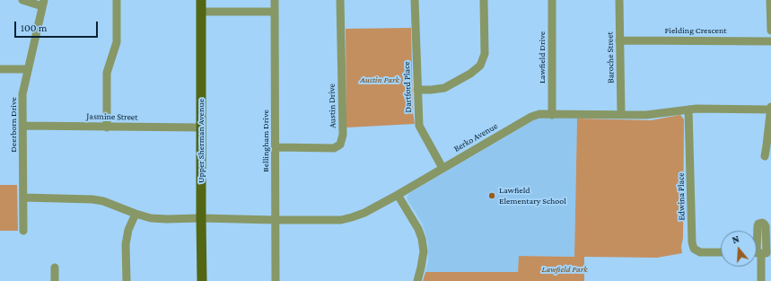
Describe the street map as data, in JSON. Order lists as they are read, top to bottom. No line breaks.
{"streets":{"main road":["Upper Sherman Avenue"],"street":["Fielding Crescent","Lawfield Drive","Baroche Street","Dartford Place","Austin Drive","Jasmine Street","Deerborn Drive","Berko Avenue","Bellingham Drive","Edwina Place"]},"crossings":[["Fielding Crescent","Baroche Street"],["Lawfield Drive","Berko Avenue"],["Baroche Street","Berko Avenue"],["Dartford Place","Berko Avenue"],["Austin Drive","Bellingham Drive"],["Jasmine Street","Deerborn Drive"],["Jasmine Street","Upper Sherman Avenue"],["Deerborn Drive","Berko Avenue"],["Berko Avenue","Upper Sherman Avenue"],["Berko Avenue","Bellingham Drive"],["Berko Avenue","Edwina Place"]],"parks":["Austin Park","Lawfield Park"],"places":["Lawfield Elementary School"],"scale_bar":"100 m","north":"top"}
